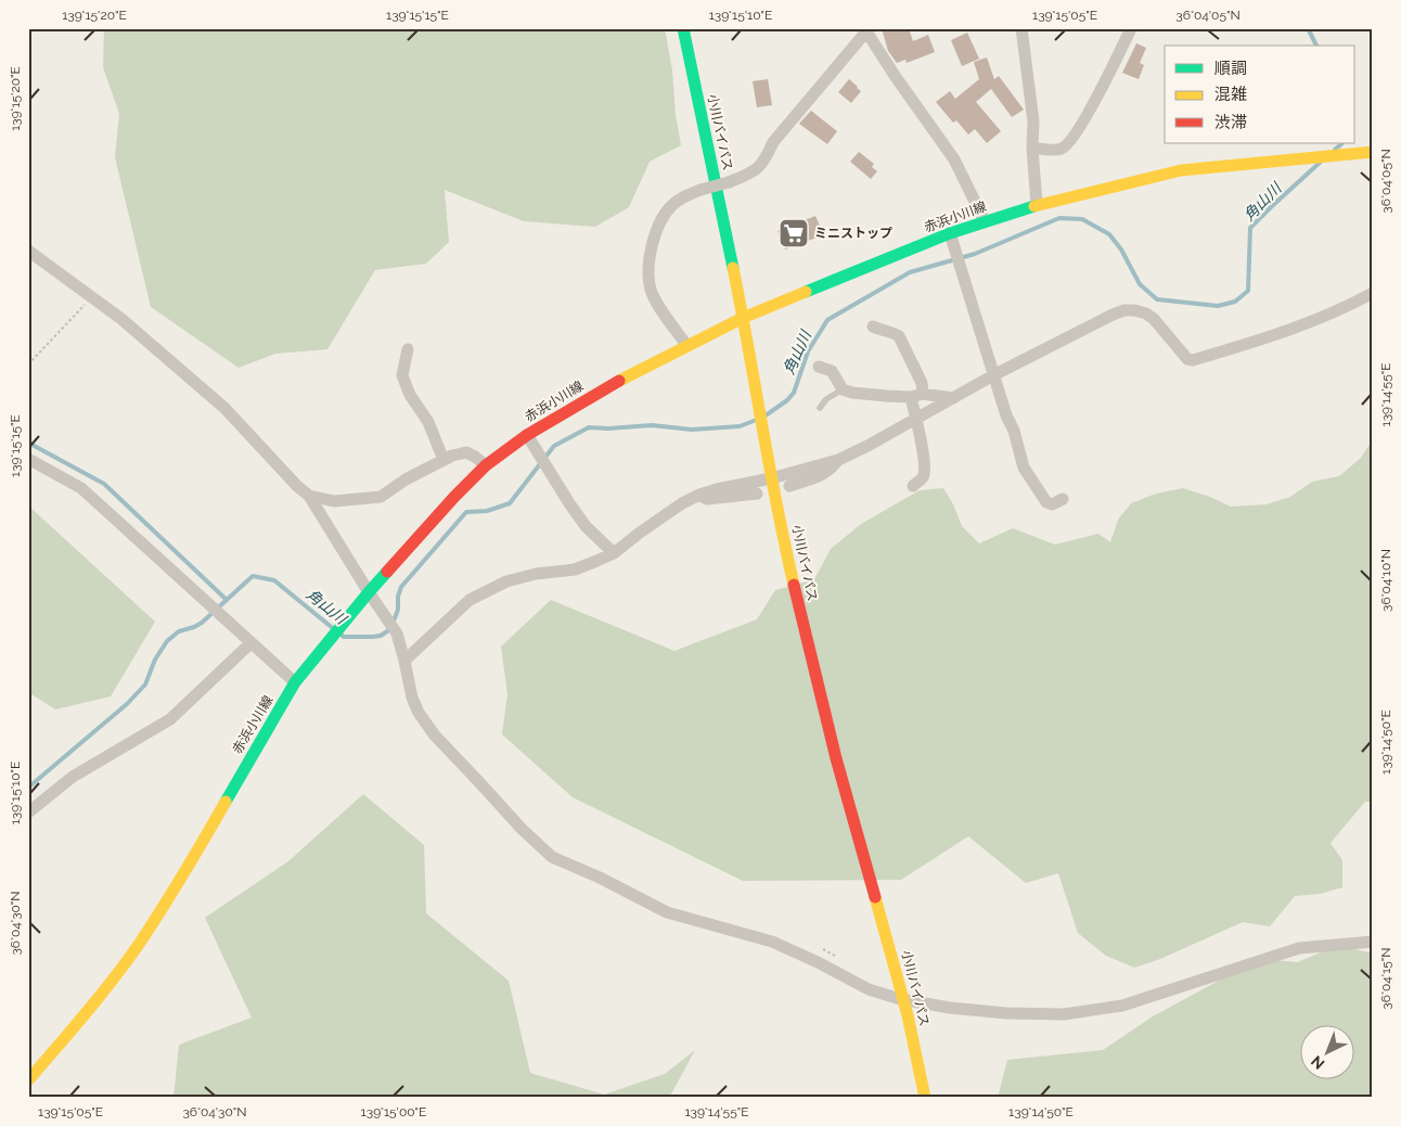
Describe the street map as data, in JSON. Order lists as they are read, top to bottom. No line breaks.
{"streets":{"main road":["小川バイパス","赤浜小川線"]},"crossings":[["小川バイパス","赤浜小川線"]],"water":["角山川"],"places":{"supermarket":["ミニストップ"]},"legend":["順調","混雑","渋滞"],"north":"bottom left","coordinates":["139°15'20\"E","139°15'15\"E","139°15'10\"E","139°15'05\"E","36°04'05\"N","139°14'55\"E","36°04'10\"N","139°14'50\"E","36°04'30\"N","36°04'15\"N","139°15'00\"E"]}
